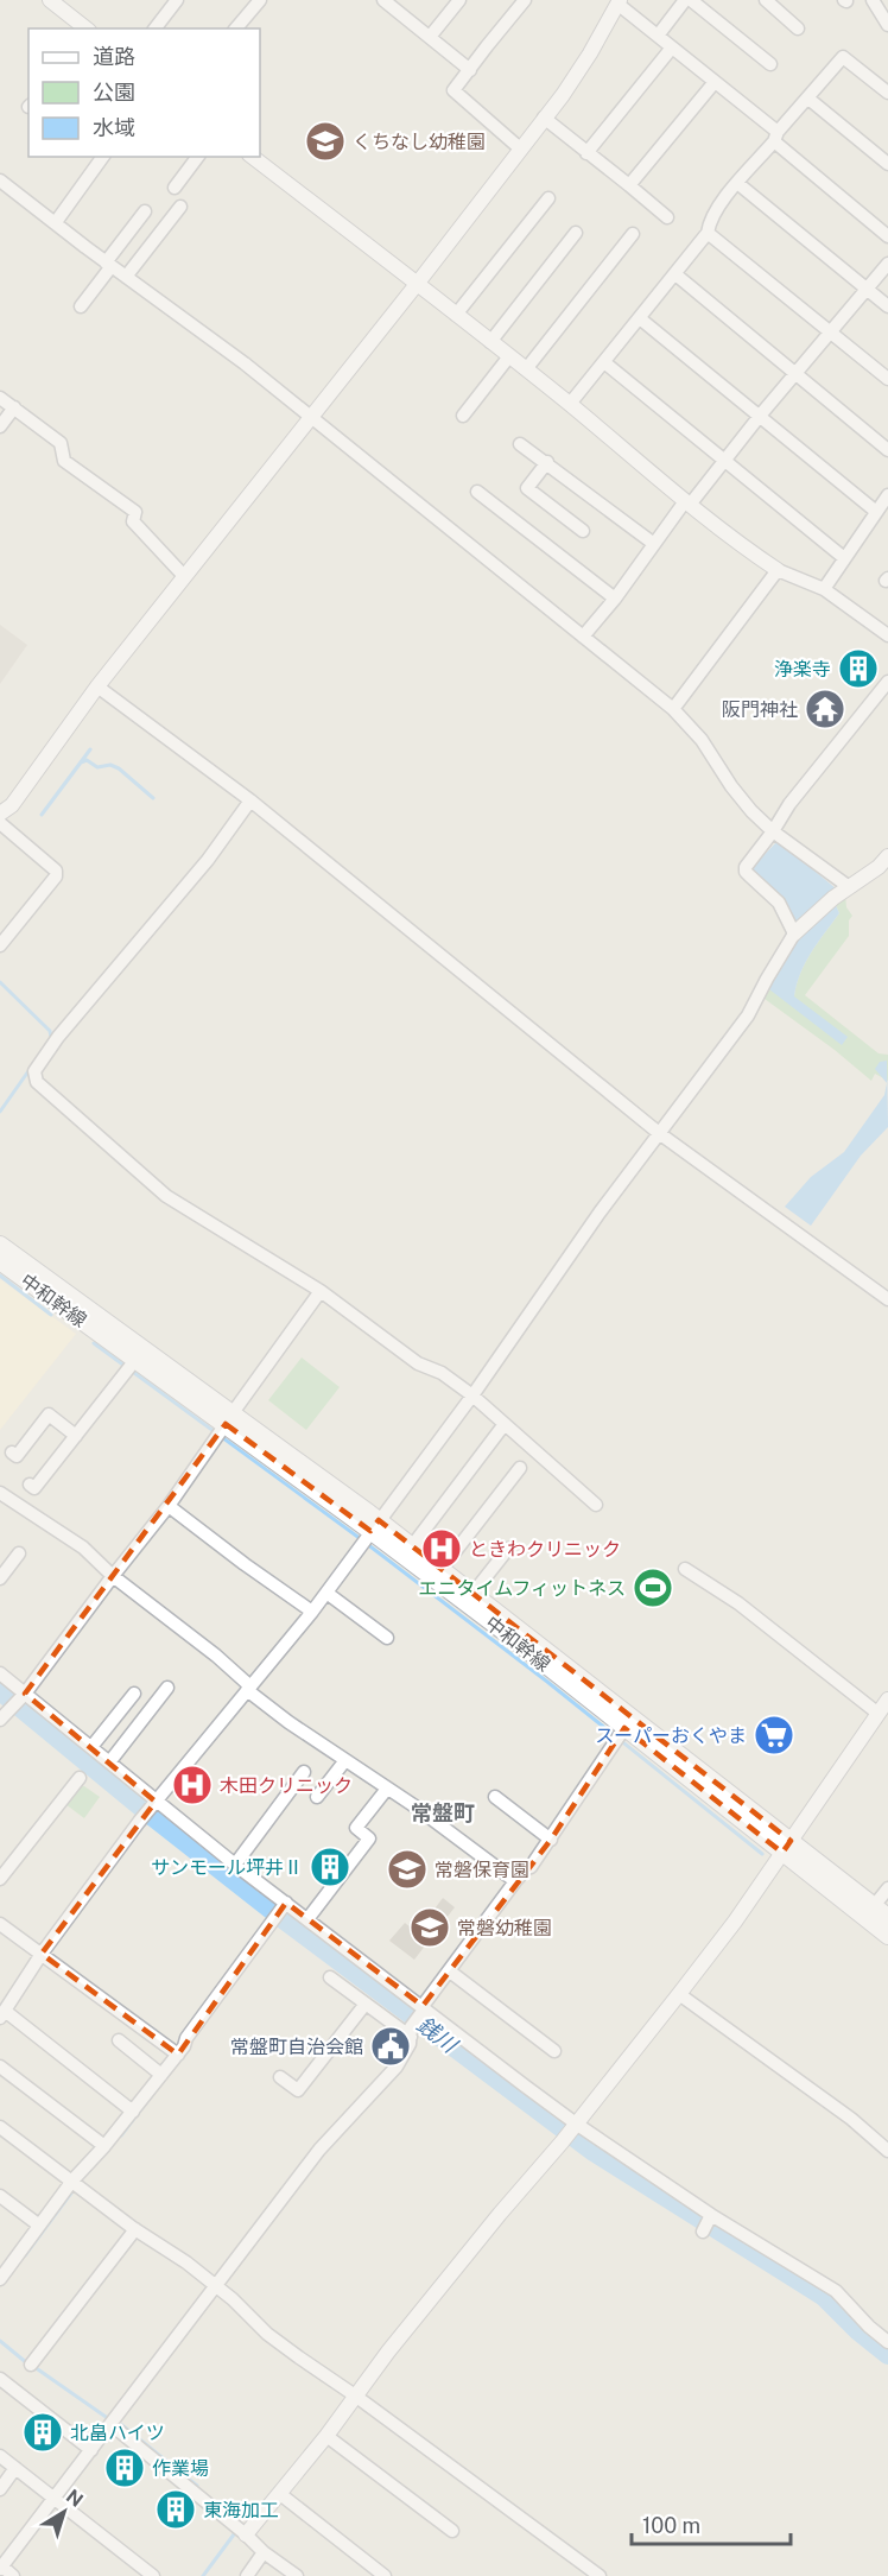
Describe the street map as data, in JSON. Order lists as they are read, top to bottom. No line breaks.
{"streets":{"main road":["中和幹線"]},"districts":["常盤町"],"water":["銭川"],"places":{"school or university":["くちなし幼稚園","常磐保育園","常磐幼稚園"],"building":["浄楽寺","サンモール坪井Ⅱ","北畠ハイツ","作業場","東海加工"],"temple":["阪門神社"],"hospital":["ときわクリニック","木田クリニック"],"sports":["エニタイムフィットネス"],"supermarket":["スーパーおくやま"],"public building":["常盤町自治会館"]},"legend":["道路","公園","水域"],"scale_bar":"100 m","north":"top right"}
